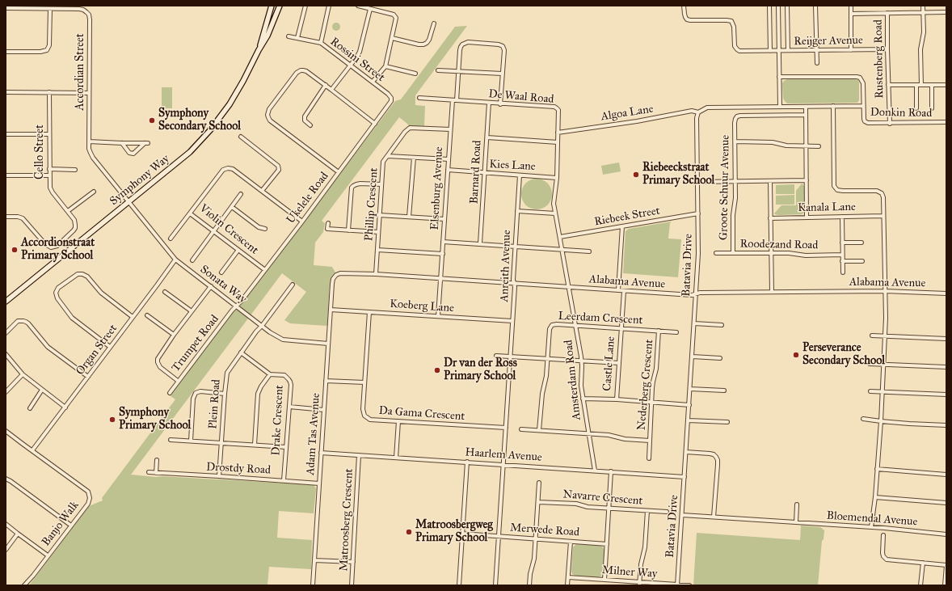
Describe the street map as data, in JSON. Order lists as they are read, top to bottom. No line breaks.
{"streets":{"main road":["Symphony Way"],"street":["Reijger Avenue","Rustenberg Road","Rossini Street","Accordian Street","De Waal Road","Algoa Lane","Donkin Road","Cello Street","Kies Lane","Barnard Road","Groote Schuur Avenue","Elsenburg Avenue","Ukelele Road","Phillip Crescent","Kanala Lane","Riebeek Street","Violin Crescent","Roodezand Road","Batavia Drive","Anreith Avenue","Alabama Avenue","Sonata Way","Koeberg Lane","Leerdam Crescent","Trumpet Road","Organ Street","Castle Lane","Amsterdam Road","Nederberg Crescent","Plein Road","Da Gama Crescent","Drake Crescent","Adam Tas Avenue","Haarlem Avenue","Drostdy Road","Navarre Crescent","Bloemendal Avenue","Matroosberg Crescent","Banjo Walk","Merwede Road","Milner Way"]},"crossings":[["Reijger Avenue","Rustenberg Road"],["Rustenberg Road","Donkin Road"],["Rossini Street","Ukelele Road"],["Accordian Street","Symphony Way"],["Accordian Street","Sonata Way"],["De Waal Road","Algoa Lane"],["De Waal Road","Kies Lane"],["De Waal Road","Barnard Road"],["De Waal Road","Elsenburg Avenue"],["De Waal Road","Riebeek Street"],["De Waal Road","Amsterdam Road"],["Algoa Lane","Batavia Drive"],["Kies Lane","Barnard Road"],["Kies Lane","Elsenburg Avenue"],["Kies Lane","Anreith Avenue"],["Symphony Way","Sonata Way"],["Groote Schuur Avenue","Roodezand Road"],["Elsenburg Avenue","Phillip Crescent"],["Elsenburg Avenue","Alabama Avenue"],["Elsenburg Avenue","Koeberg Lane"],["Ukelele Road","Violin Crescent"],["Ukelele Road","Sonata Way"],["Ukelele Road","Trumpet Road"],["Phillip Crescent","Alabama Avenue"],["Riebeek Street","Batavia Drive"],["Riebeek Street","Amsterdam Road"],["Batavia Drive","Alabama Avenue"],["Batavia Drive","Haarlem Avenue"],["Batavia Drive","Bloemendal Avenue"],["Batavia Drive","Milner Way"],["Anreith Avenue","Alabama Avenue"],["Anreith Avenue","Koeberg Lane"],["Anreith Avenue","Da Gama Crescent"],["Anreith Avenue","Haarlem Avenue"],["Anreith Avenue","Merwede Road"],["Alabama Avenue","Castle Lane"],["Alabama Avenue","Amsterdam Road"],["Alabama Avenue","Adam Tas Avenue"],["Sonata Way","Trumpet Road"],["Sonata Way","Organ Street"],["Sonata Way","Plein Road"],["Sonata Way","Adam Tas Avenue"],["Koeberg Lane","Da Gama Crescent"],["Koeberg Lane","Adam Tas Avenue"],["Leerdam Crescent","Castle Lane"],["Leerdam Crescent","Amsterdam Road"],["Leerdam Crescent","Nederberg Crescent"],["Organ Street","Banjo Walk"],["Amsterdam Road","Nederberg Crescent"],["Amsterdam Road","Haarlem Avenue"],["Plein Road","Drake Crescent"],["Plein Road","Drostdy Road"],["Drake Crescent","Drostdy Road"],["Adam Tas Avenue","Haarlem Avenue"],["Adam Tas Avenue","Drostdy Road"],["Haarlem Avenue","Matroosberg Crescent"]],"places":["Symphony Secondary School","Riebeeckstraat Primary School","Accordionstraat Primary School","Perseverance Secondary School","Dr van der Ross Primary School","Symphony Primary School","Matroosbergweg Primary School"]}
